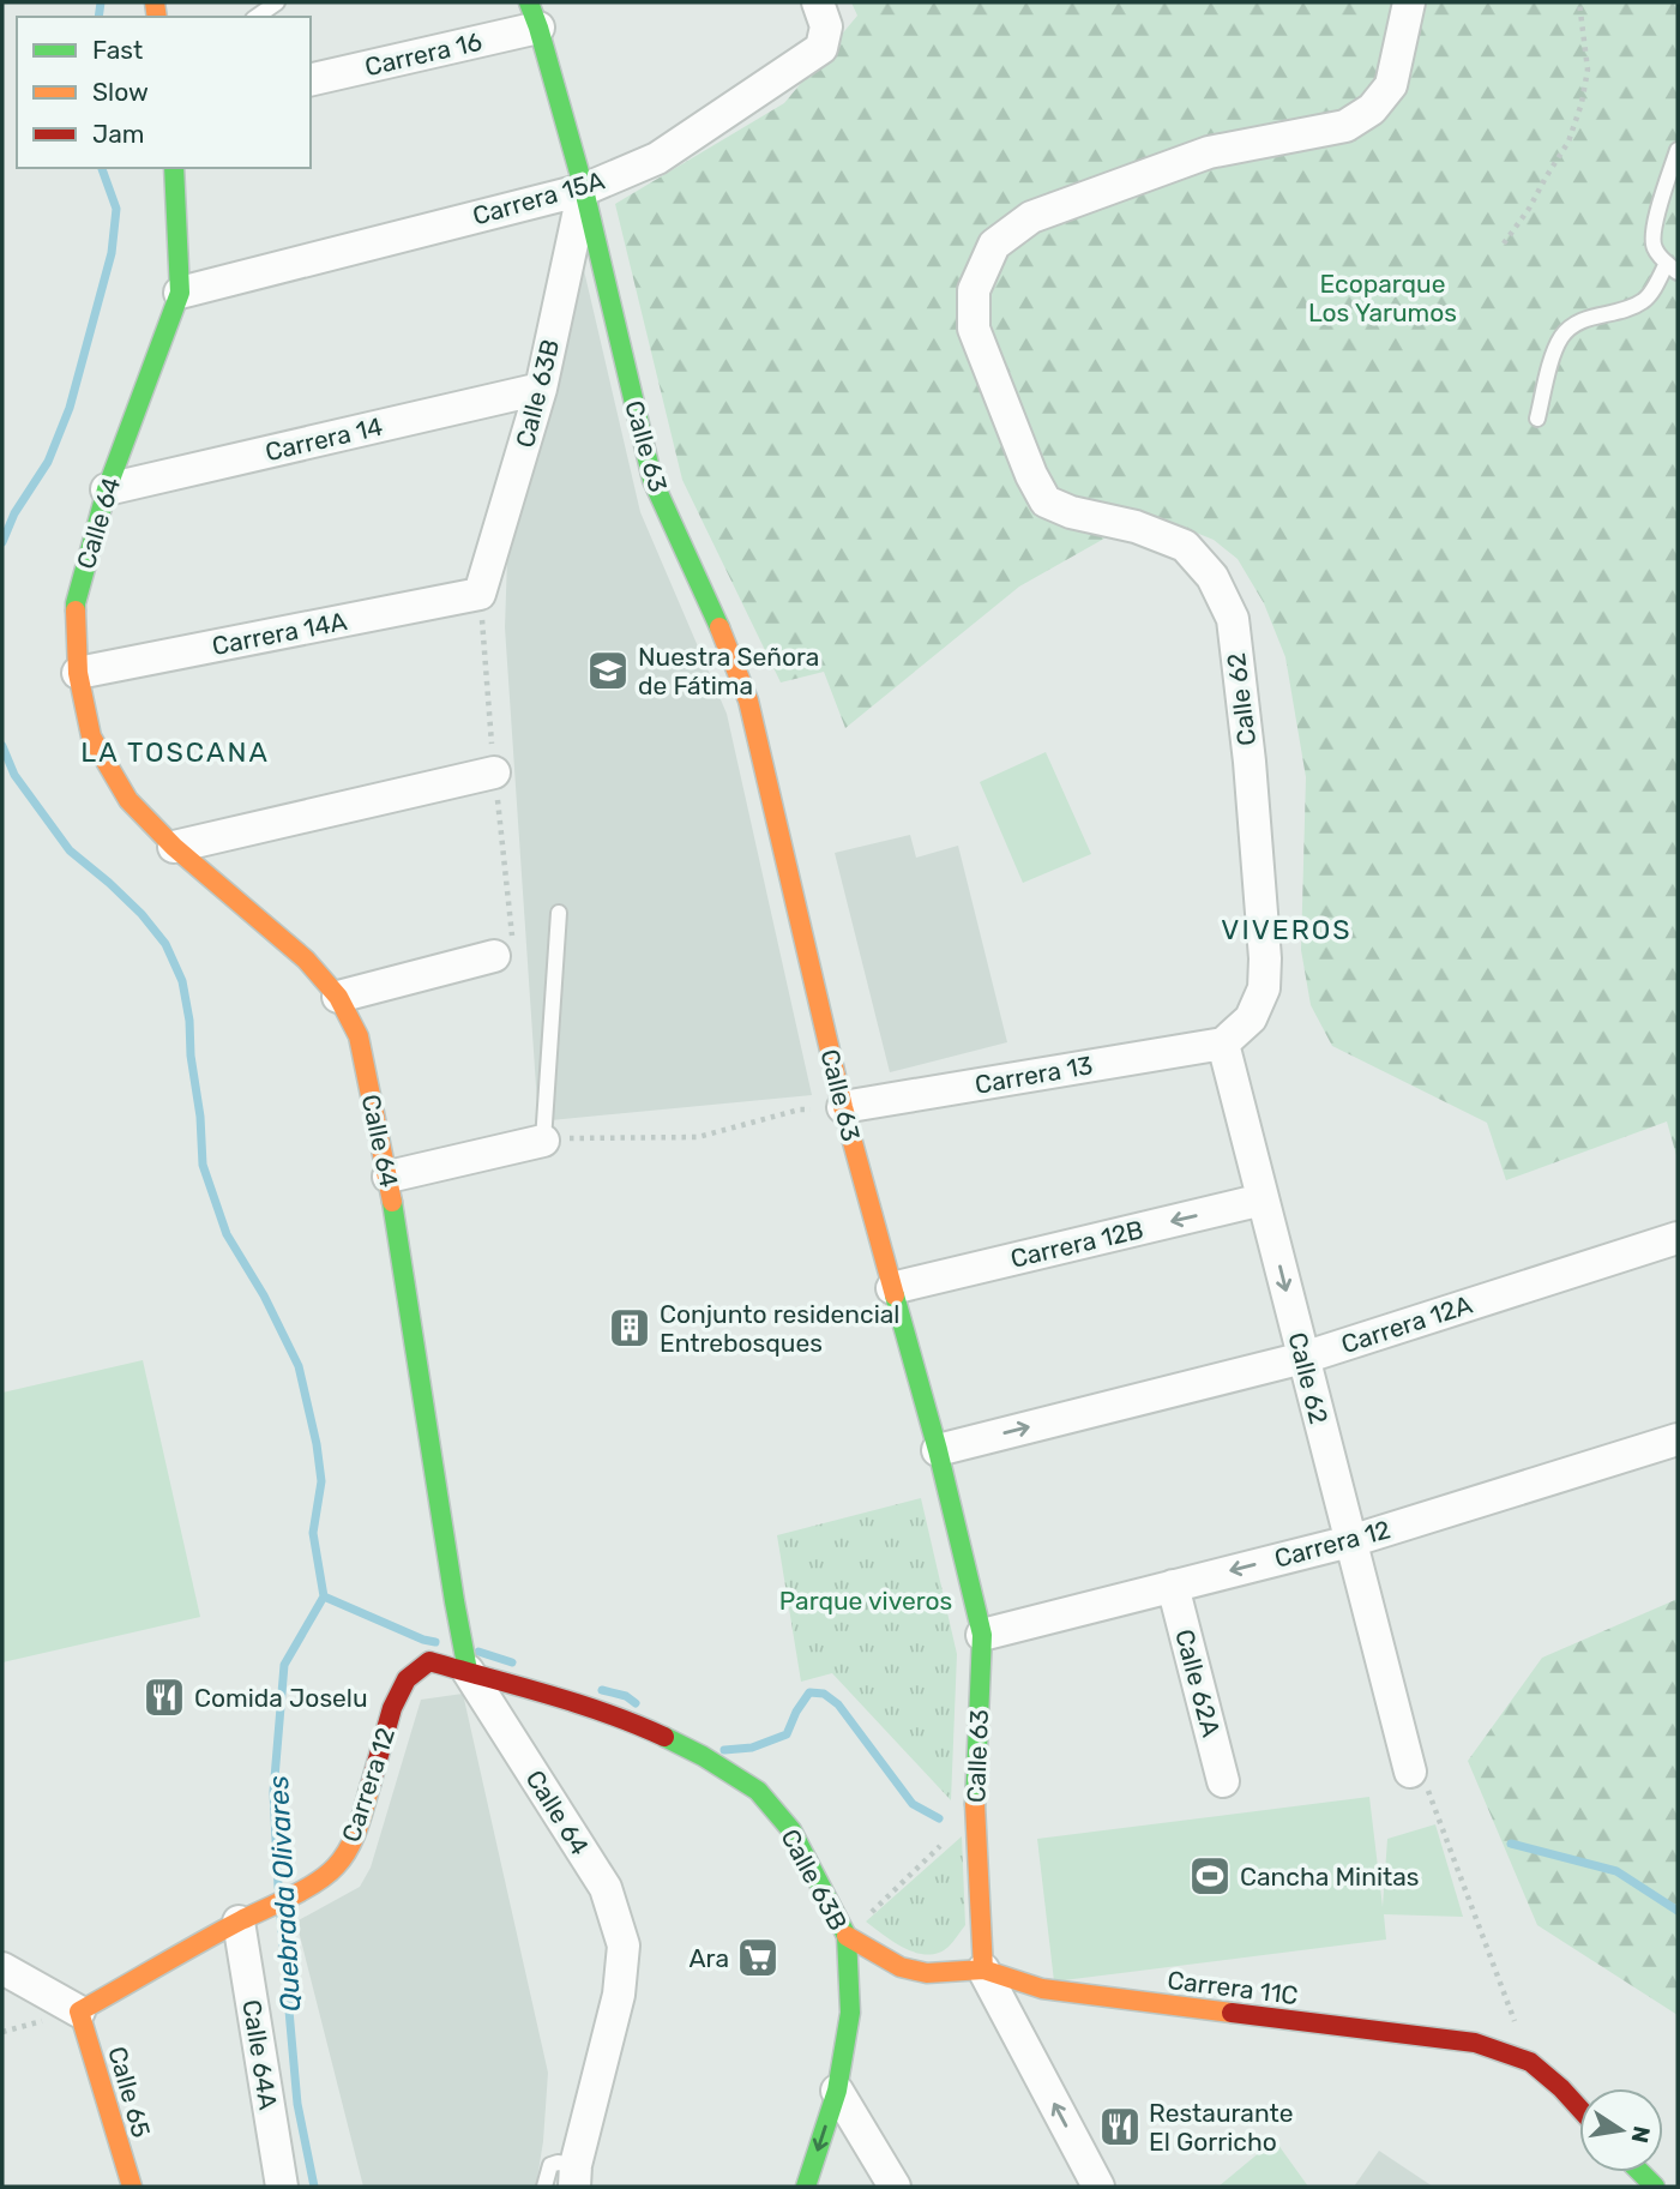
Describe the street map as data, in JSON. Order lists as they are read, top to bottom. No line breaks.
{"streets":{"street":["Carrera 16","Carrera 15A","Calle 63B","Carrera 14","Calle 63","Calle 64","Carrera 14A","Calle 62","Carrera 13","Carrera 12B","Carrera 12A","Carrera 12","Calle 62A","Carrera 11C","Calle 64A","Calle 65"]},"crossings":[["Carrera 16","Calle 63"],["Carrera 15A","Calle 63B"],["Carrera 15A","Calle 63"],["Carrera 15A","Calle 64"],["Calle 63B","Carrera 14"],["Calle 63B","Calle 63"],["Calle 63B","Calle 64"],["Calle 63B","Carrera 14A"],["Calle 63B","Carrera 12"],["Calle 63B","Carrera 11C"],["Carrera 14","Calle 64"],["Calle 63","Carrera 13"],["Calle 63","Carrera 12B"],["Calle 63","Carrera 12A"],["Calle 63","Carrera 12"],["Calle 63","Carrera 11C"],["Calle 64","Carrera 14A"],["Calle 64","Carrera 12"],["Calle 62","Carrera 13"],["Calle 62","Carrera 12B"],["Calle 62","Carrera 12A"],["Calle 62","Carrera 12"],["Carrera 12","Calle 62A"],["Carrera 12","Calle 64A"],["Carrera 12","Calle 65"]],"one_way":["Carrera 12B","Carrera 12A"],"districts":["LA TOSCANA","VIVEROS"],"water":["Quebrada Olivares"],"parks":["Ecoparque Los Yarumos","Parque viveros"],"places":{"school or university":["Nuestra Señora de Fátima"],"building":["Conjunto residencial Entrebosques"],"restaurant":["Comida Joselu","Restaurante El Gorricho"],"sports":["Cancha Minitas"],"supermarket":["Ara"]},"legend":["Fast","Slow","Jam"],"north":"right"}
